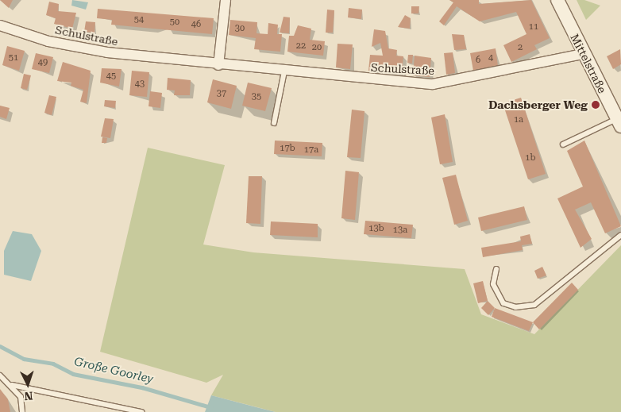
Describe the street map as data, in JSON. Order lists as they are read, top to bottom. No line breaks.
{"streets":{"street":["Schulstraße","Mittelstraße"]},"crossings":[["Schulstraße","Mittelstraße"]],"water":["Große Goorley"],"places":["Dachsberger Weg"],"house_numbers":["54","50","46","11","30","22","20","2","51","4","6","49","45","43","37","35","1a","17b","17a","1b","13b","13a"],"north":"bottom"}
